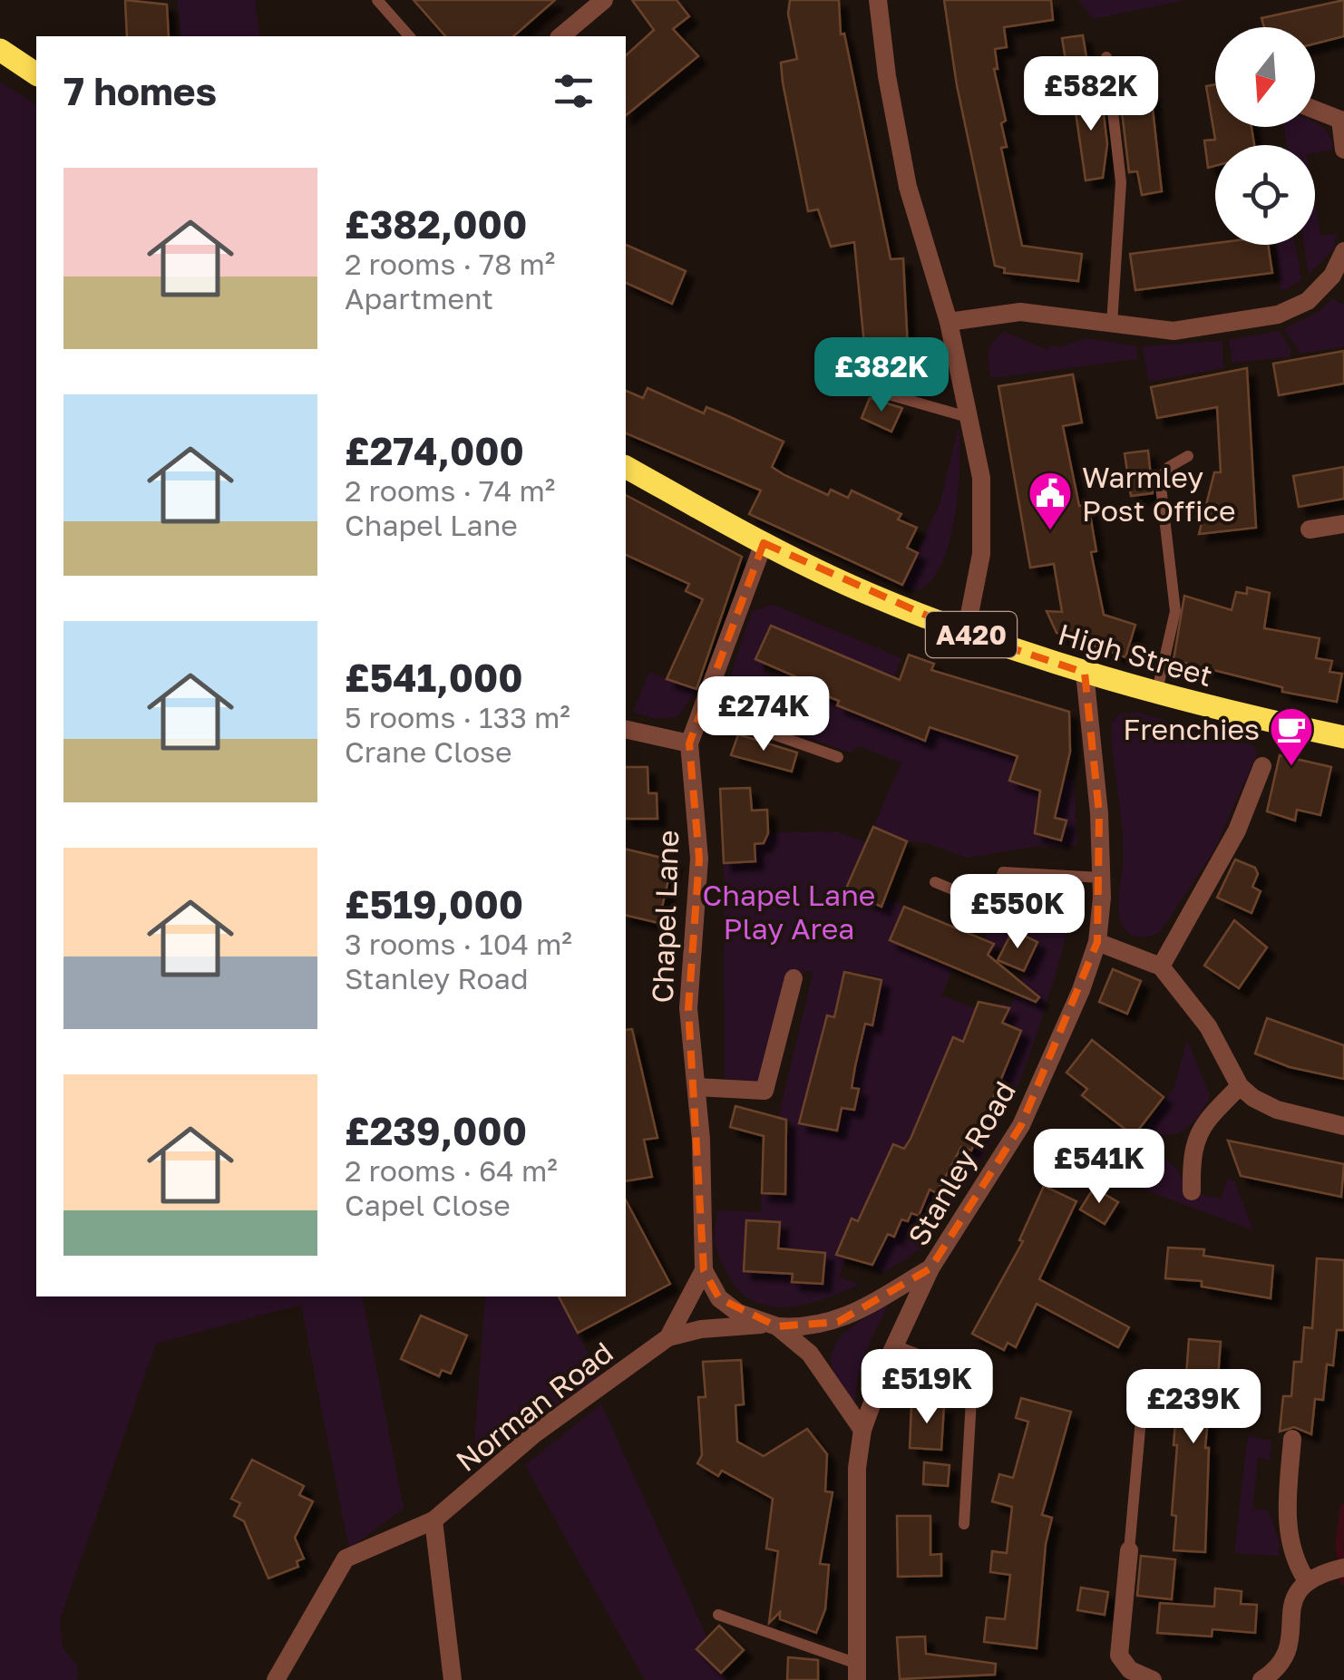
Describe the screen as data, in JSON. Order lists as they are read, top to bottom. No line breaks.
{"streets":{"main road":["A420","High Street"],"street":["Chapel Lane","Stanley Road","Norman Road"]},"crossings":[["High Street","Chapel Lane"],["High Street","Stanley Road"],["Chapel Lane","Norman Road"]],"parks":["Chapel Lane Play Area"],"places":{"public building":["Warmley Post Office"],"cafe":["Frenchies"]},"north":"bottom","page":{"heading":"7 homes","price":["£582K","£382K","£274K","£550K","£541K","£519K","£239K"],"list":[{"name":"£382,000","note":"2 rooms · 78 m² · Apartment"},{"name":"£274,000","note":"2 rooms · 74 m² · Chapel Lane"},{"name":"£541,000","note":"5 rooms · 133 m² · Crane Close"},{"name":"£519,000","note":"3 rooms · 104 m² · Stanley Road"},{"name":"£239,000","note":"2 rooms · 64 m² · Capel Close"}]}}
